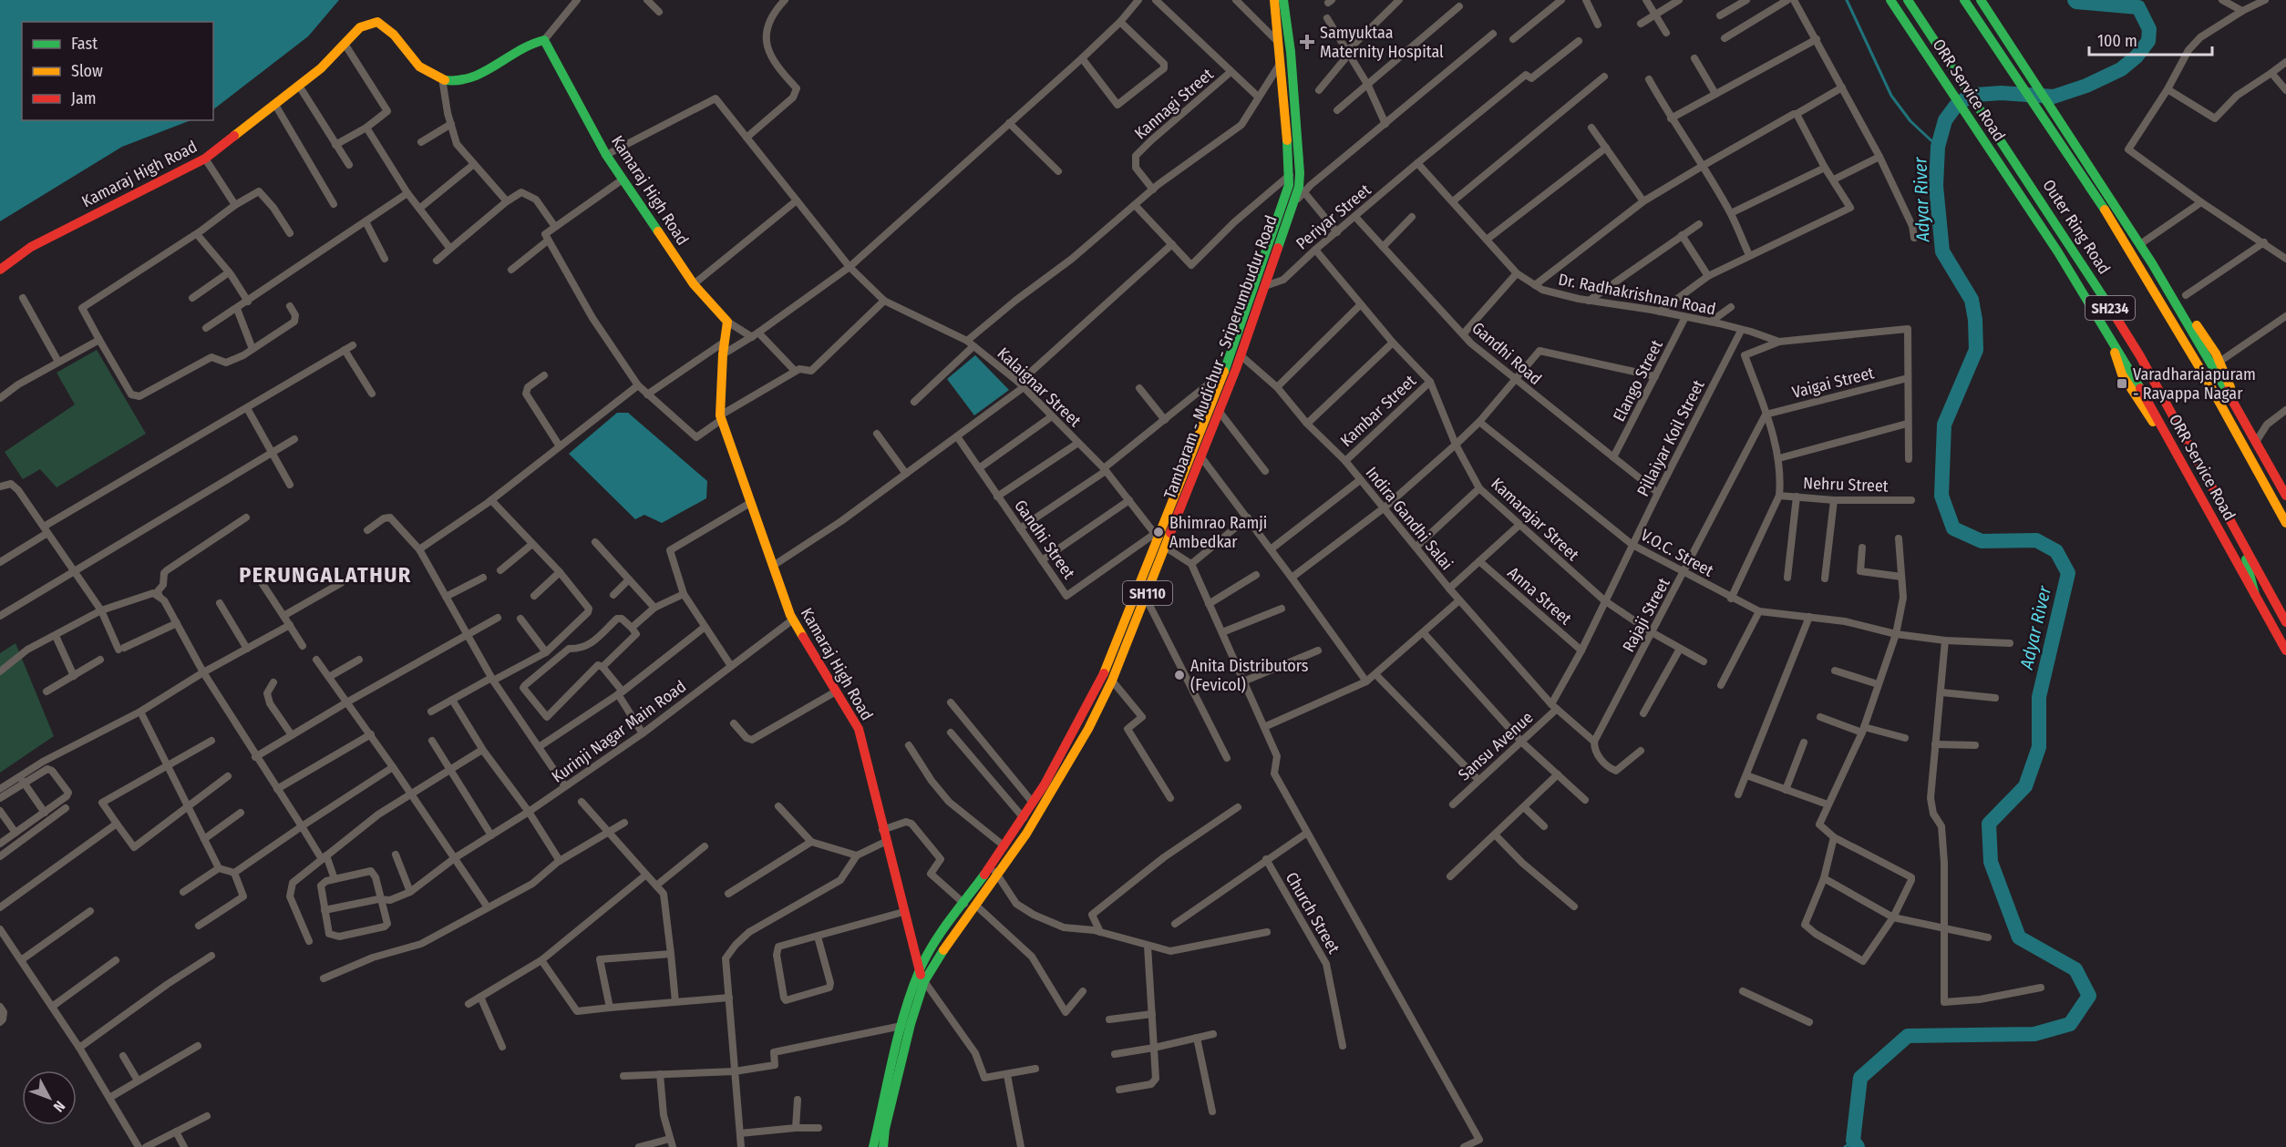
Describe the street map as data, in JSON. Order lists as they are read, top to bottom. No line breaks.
{"streets":{"main road":["ORR Service Road","Kamaraj High Road","Outer Ring Road","SH234","Tambaram - Mudichur - Sriperumbudur Road","SH110"],"street":["Kannagi Street","Periyar Street","Dr. Radhakrishnan Road","Gandhi Road","Elango Street","Vaigai Street","Kalaignar Street","Kambar Street","Pillaiyar Koil Street","Nehru Street","Indira Gandhi Salai","Kamarajar Street","Gandhi Street","V.O.C. Street","Anna Street","Rajaji Street","Kurinji Nagar Main Road","Sansu Avenue","Church Street"]},"crossings":[["Kamaraj High Road","Tambaram - Mudichur - Sriperumbudur Road"],["Kamaraj High Road","Kalaignar Street"],["Kamaraj High Road","Kurinji Nagar Main Road"],["Periyar Street","Dr. Radhakrishnan Road"],["Periyar Street","Gandhi Road"],["Periyar Street","Tambaram - Mudichur - Sriperumbudur Road"],["Periyar Street","Kamarajar Street"],["Dr. Radhakrishnan Road","Elango Street"],["Dr. Radhakrishnan Road","Pillaiyar Koil Street"],["Gandhi Road","Elango Street"],["Gandhi Road","Pillaiyar Koil Street"],["Tambaram - Mudichur - Sriperumbudur Road","Kalaignar Street"],["Tambaram - Mudichur - Sriperumbudur Road","Indira Gandhi Salai"],["Tambaram - Mudichur - Sriperumbudur Road","Gandhi Street"],["Vaigai Street","Rajaji Street"],["Kalaignar Street","Gandhi Street"],["Kambar Street","Indira Gandhi Salai"],["Kambar Street","Kamarajar Street"],["Pillaiyar Koil Street","Indira Gandhi Salai"],["Pillaiyar Koil Street","Kamarajar Street"],["Pillaiyar Koil Street","V.O.C. Street"],["Pillaiyar Koil Street","Anna Street"],["Pillaiyar Koil Street","Sansu Avenue"],["Indira Gandhi Salai","Rajaji Street"],["Indira Gandhi Salai","Sansu Avenue"],["Kamarajar Street","Rajaji Street"],["V.O.C. Street","Rajaji Street"]],"districts":["PERUNGALATHUR"],"water":["Adyar River"],"places":{"health":["Samyuktaa Maternity Hospital"],"transit":["Varadharajapuram - Rayappa Nagar"],"other":["Bhimrao Ramji Ambedkar","Anita Distributors (Fevicol)"]},"legend":["Fast","Slow","Jam"],"scale_bar":"100 m","north":"bottom right"}
